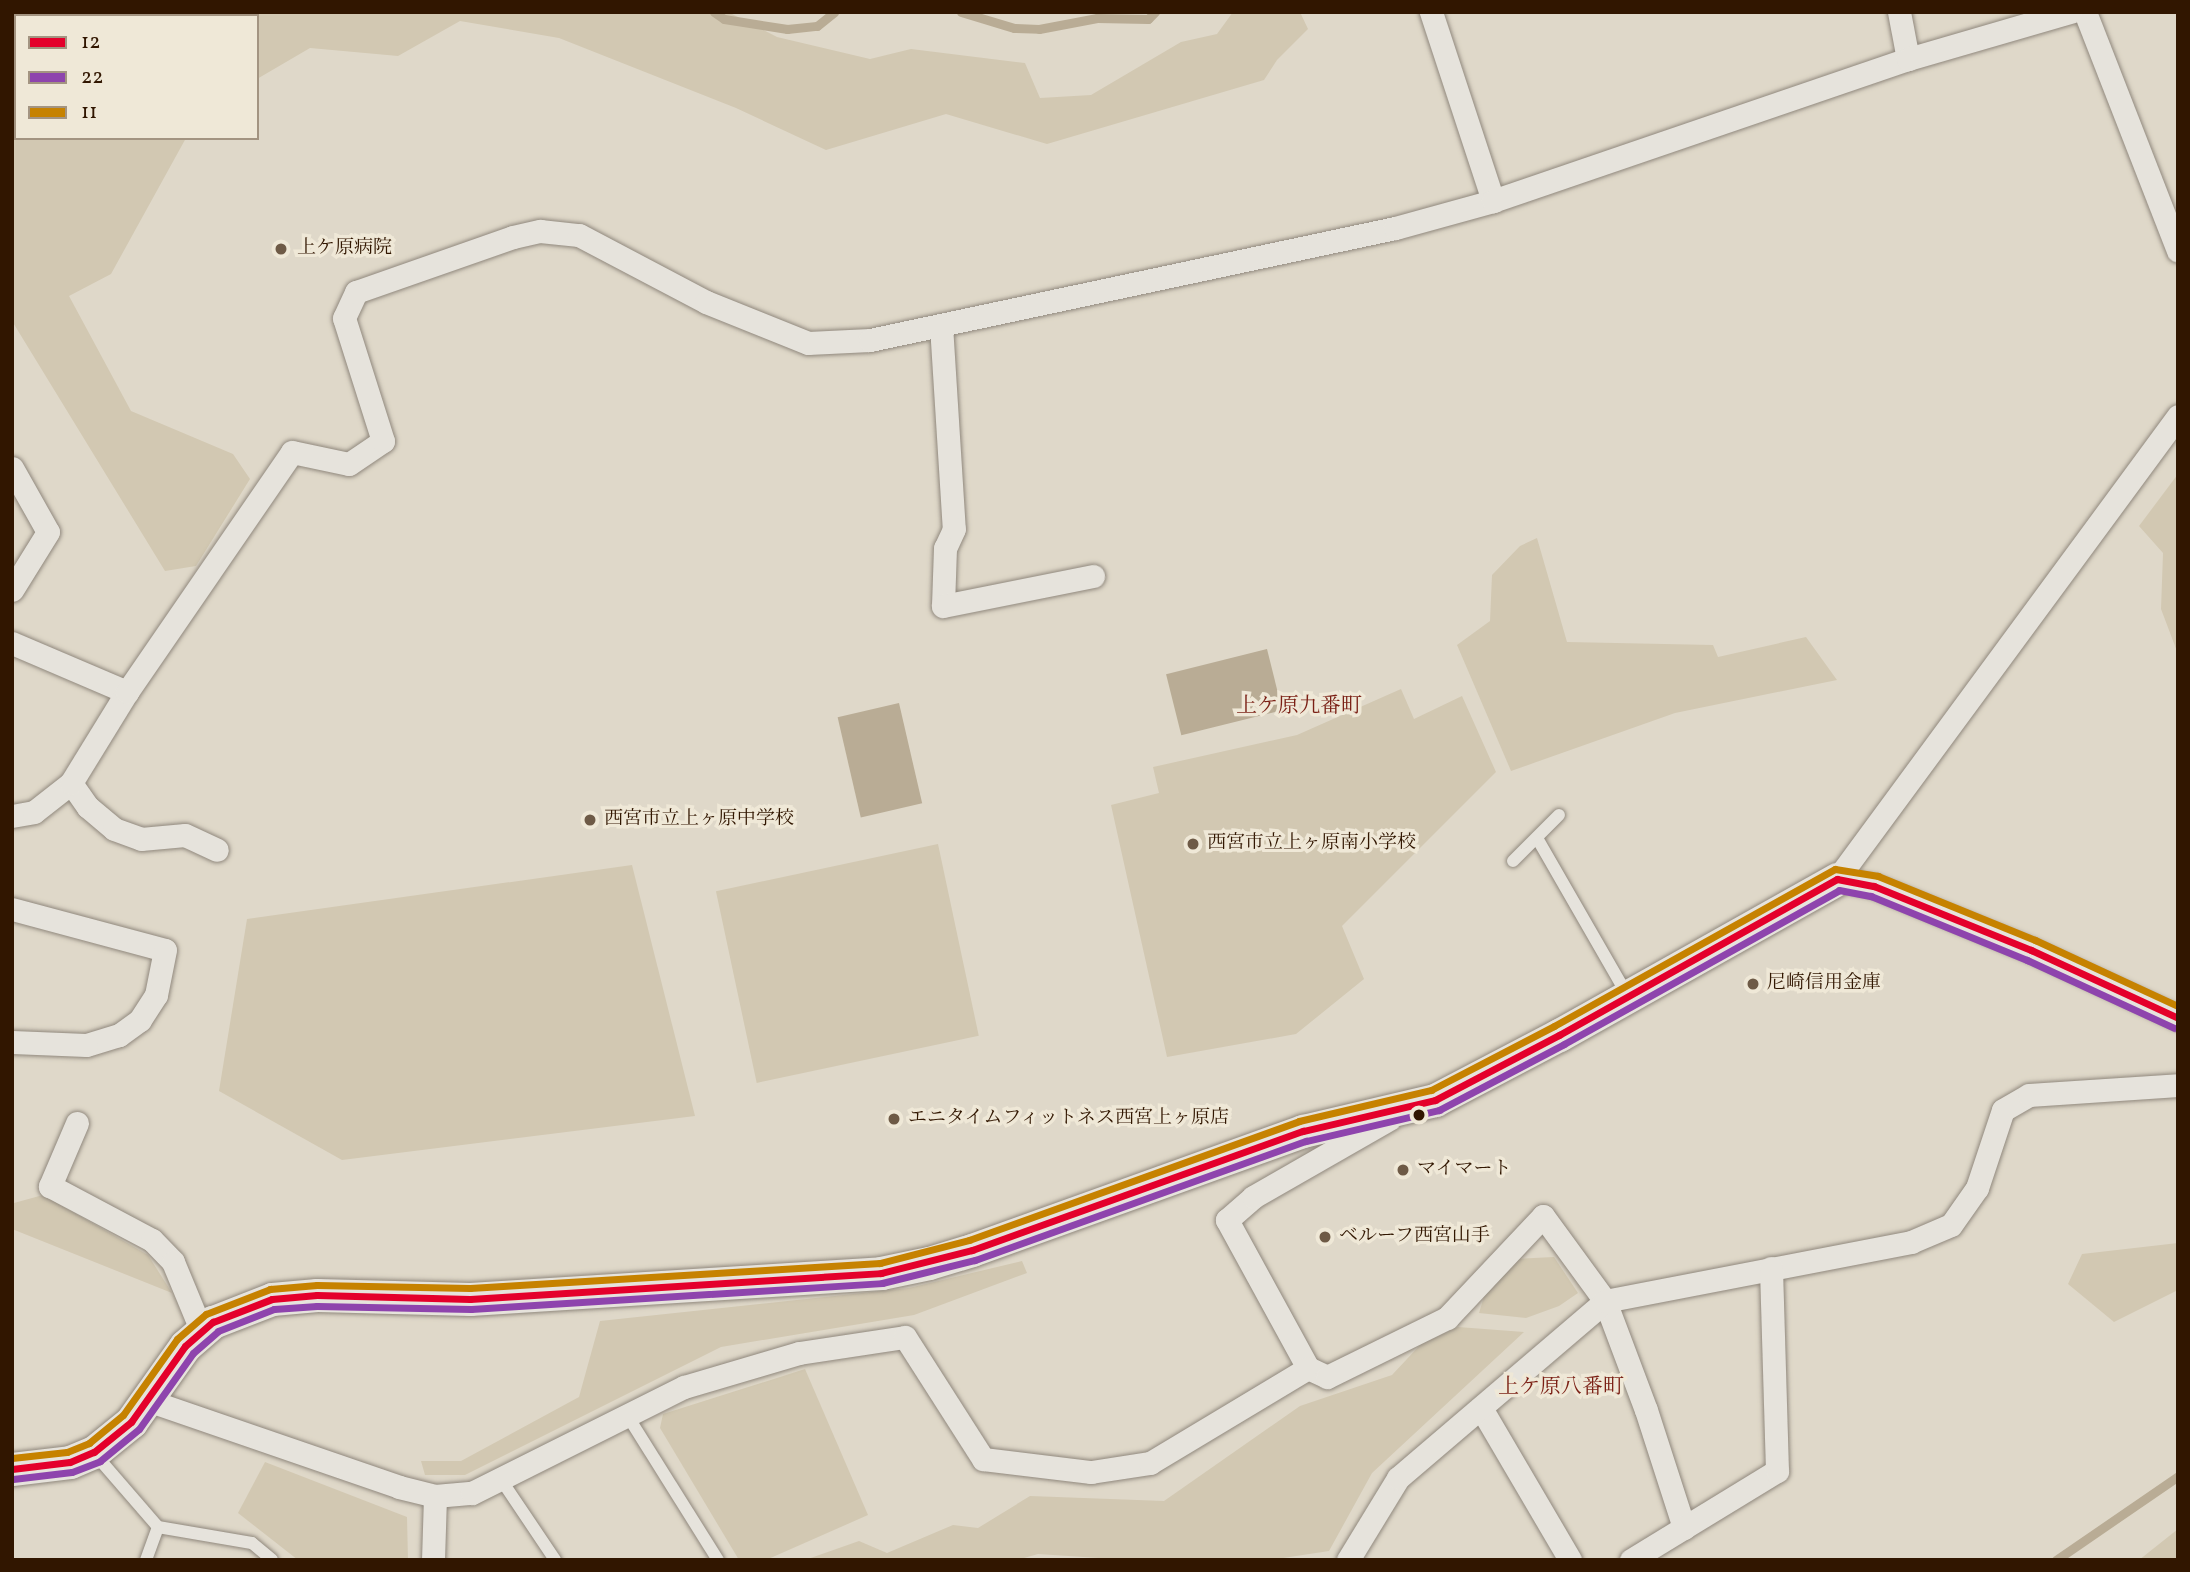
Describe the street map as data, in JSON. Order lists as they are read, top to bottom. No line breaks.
{"districts":["上ケ原九番町","上ケ原八番町"],"places":["上ケ原病院","西宮市立上ヶ原中学校","西宮市立上ヶ原南小学校","尼崎信用金庫","エニタイムフィットネス西宮上ヶ原店","マイマート","ベルーフ西宮山手"],"lines":["transit line 11","transit line 12","transit line 22"],"legend":["12","22","11"]}
